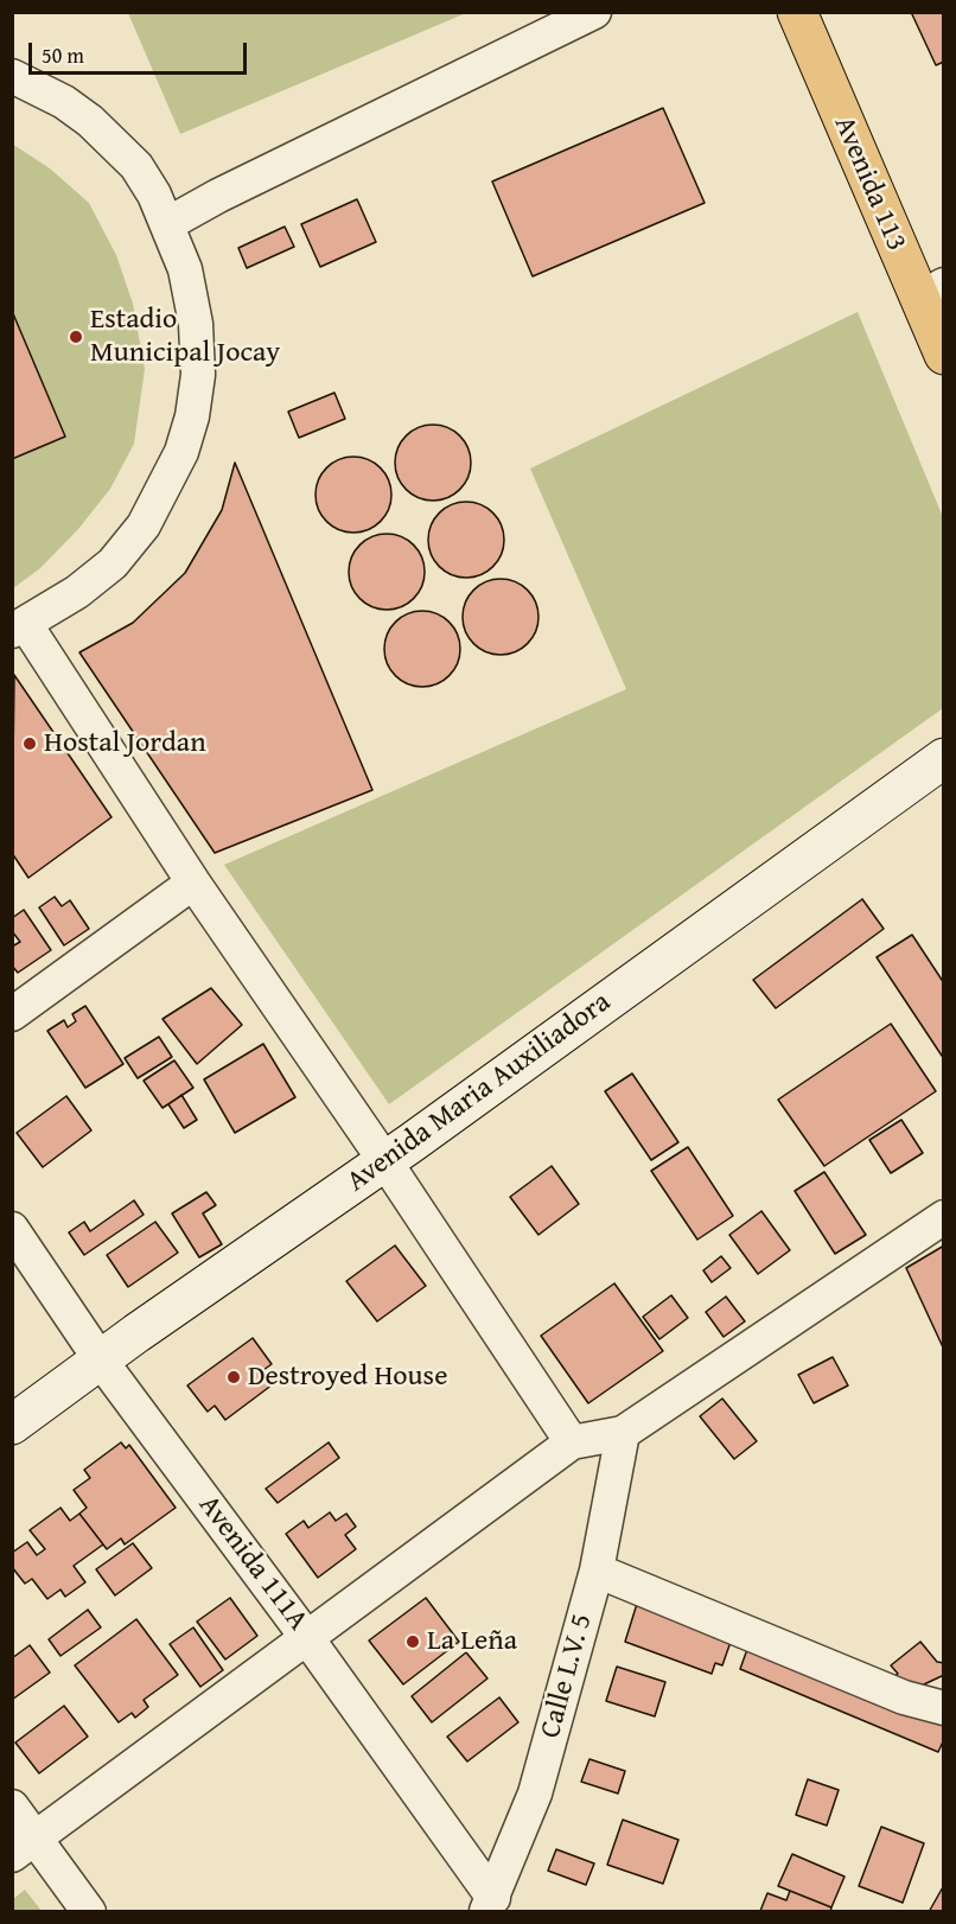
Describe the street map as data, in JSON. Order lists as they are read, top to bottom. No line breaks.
{"streets":{"main road":["Avenida 113","Avenida Maria Auxiliadora"],"street":["Avenida 111A","Calle L.V. 5"]},"crossings":[["Avenida Maria Auxiliadora","Avenida 111A"],["Avenida 111A","Calle L.V. 5"]],"places":["Estadio Municipal Jocay","Hostal Jordan","Destroyed House","La Leña"],"scale_bar":"50 m"}
